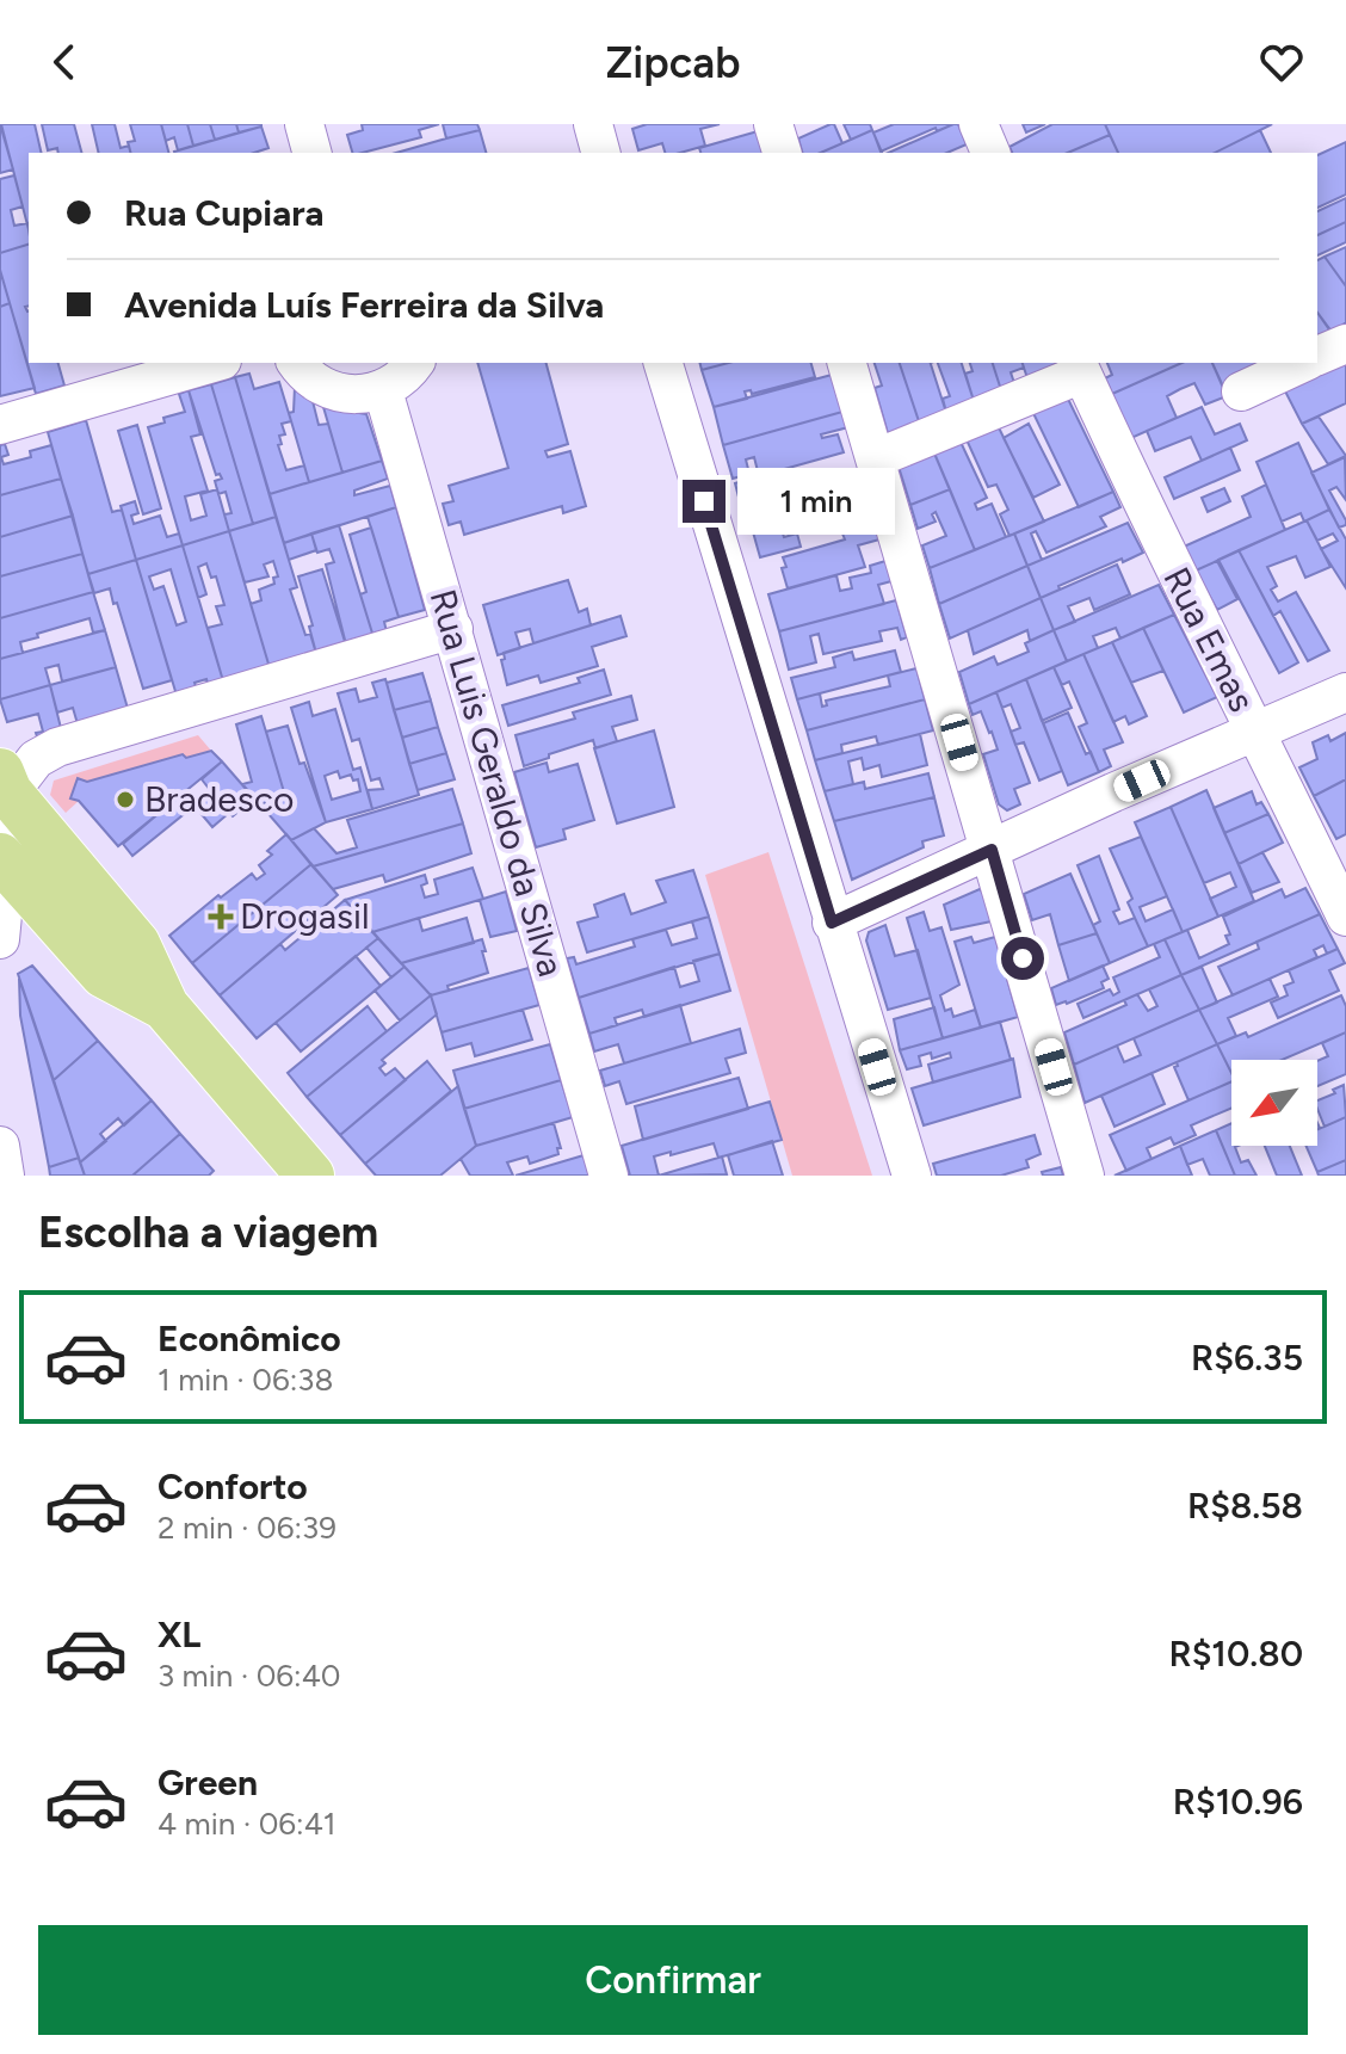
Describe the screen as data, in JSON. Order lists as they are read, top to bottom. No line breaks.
{"streets":{"street":["Rua Emas","Rua Luis Geraldo da Silva"]},"places":{"other":["Bradesco"],"health":["Drogasil"]},"north":"bottom left","page":{"header":"Zipcab","banner":["Rua Cupiara","Avenida Luís Ferreira da Silva"],"bubble":"1 min","heading":"Escolha a viagem","list":[{"name":"Econômico","note":"1 min · 06:38","value":"R$6.35"},{"name":"Conforto","note":"2 min · 06:39","value":"R$8.58"},{"name":"XL","note":"3 min · 06:40","value":"R$10.80"},{"name":"Green","note":"4 min · 06:41","value":"R$10.96"}],"buttons":"Confirmar"}}
